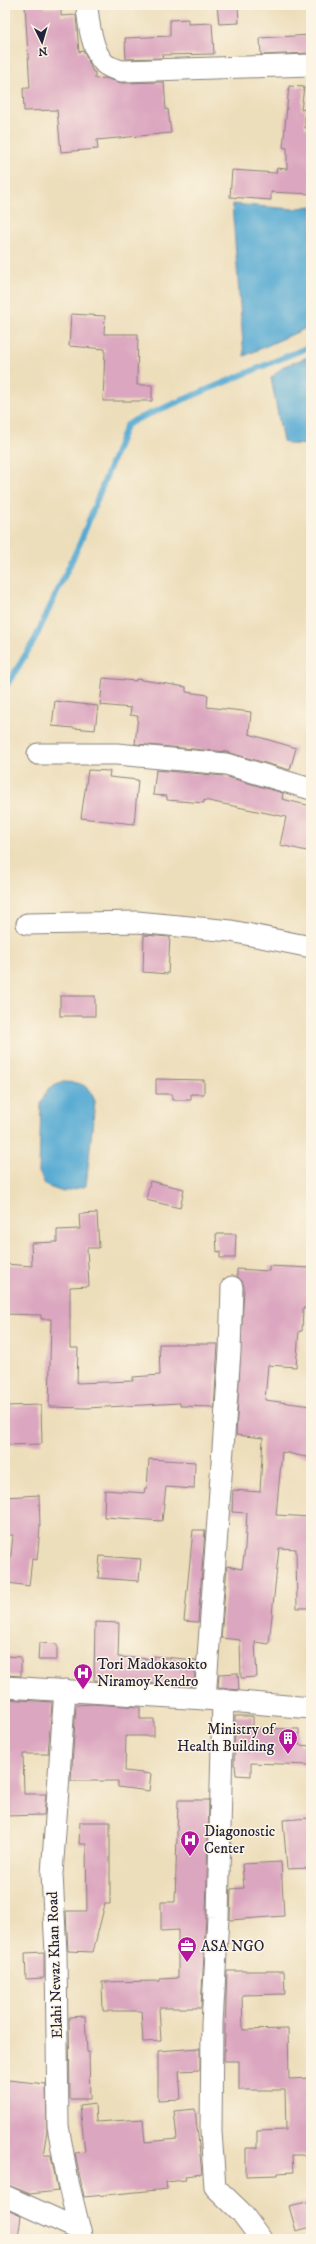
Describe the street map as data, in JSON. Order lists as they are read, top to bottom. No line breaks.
{"streets":{"street":["Elahi Newaz Khan Road"]},"places":{"hospital":["Tori Madokasokto Niramoy Kendro","Diagonostic Center"],"building":["Ministry of Health Building"],"office":["ASA NGO"]},"north":"bottom"}
